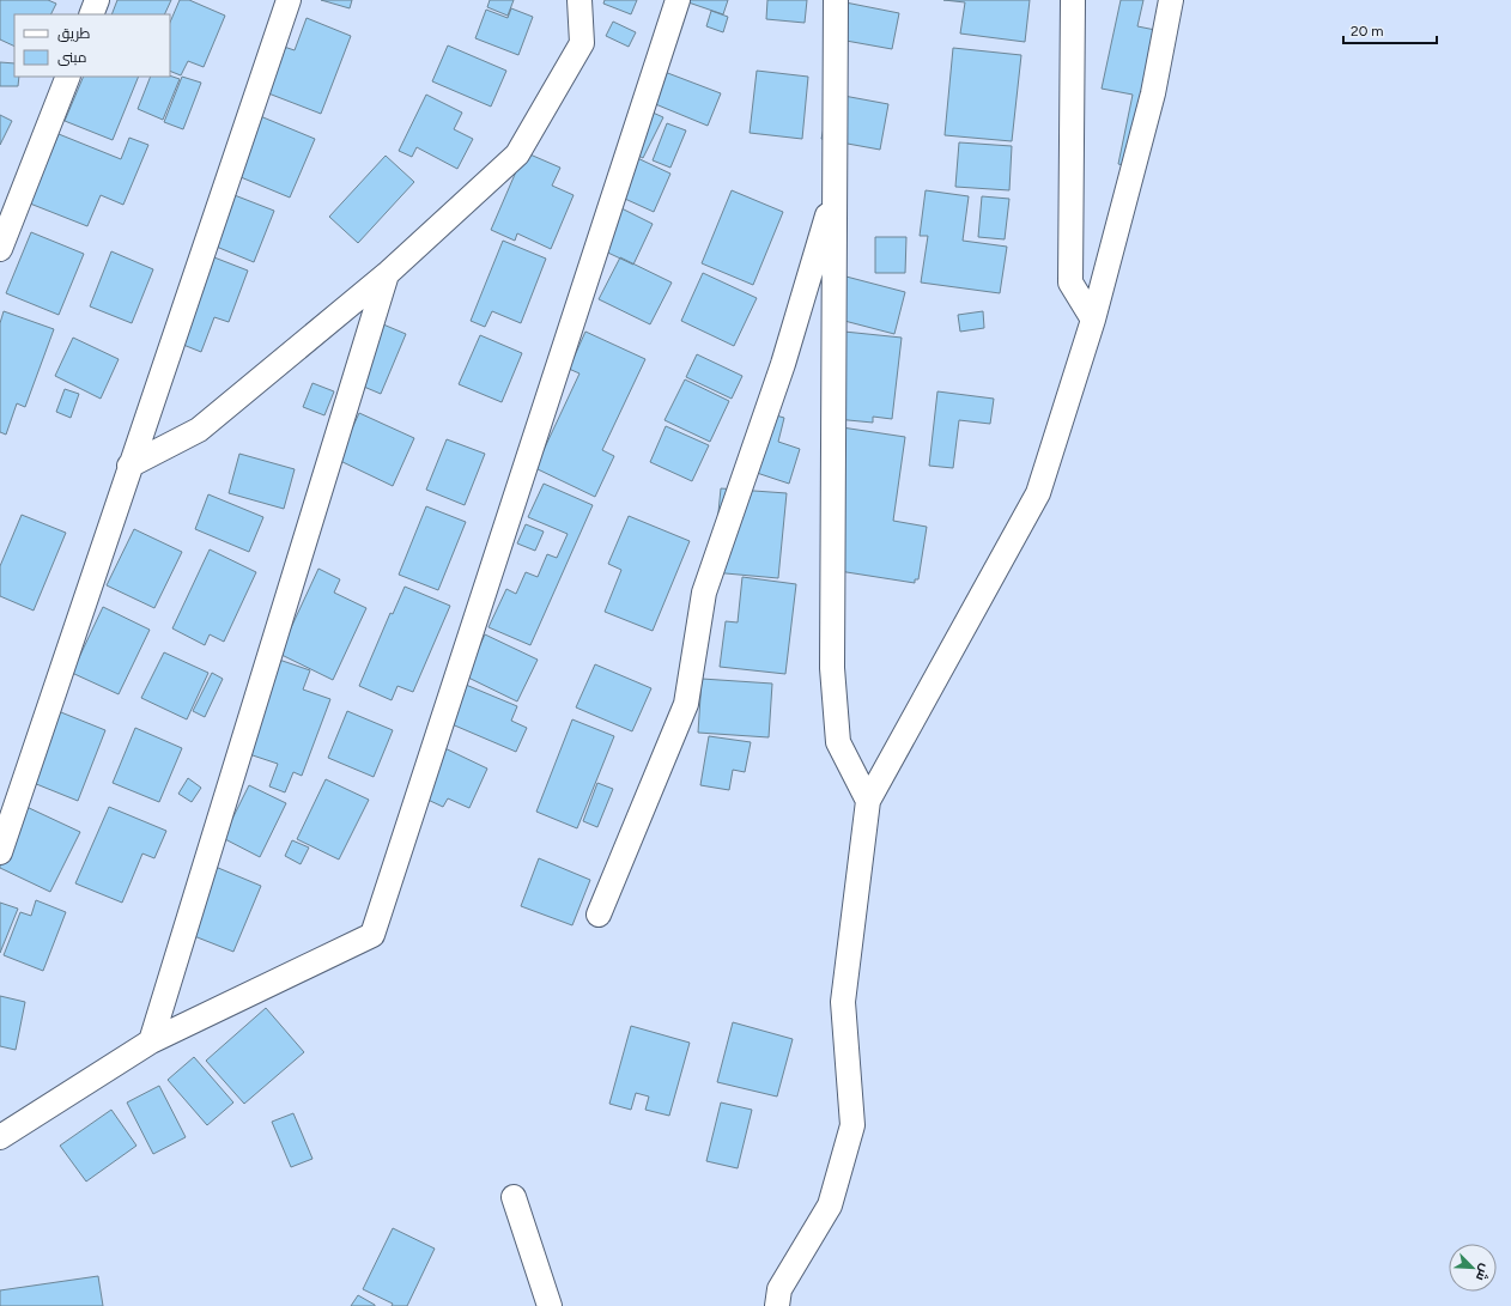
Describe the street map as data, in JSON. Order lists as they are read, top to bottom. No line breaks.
{"legend":["طريق","مبنى"],"scale_bar":"20 m","north":"bottom right"}
